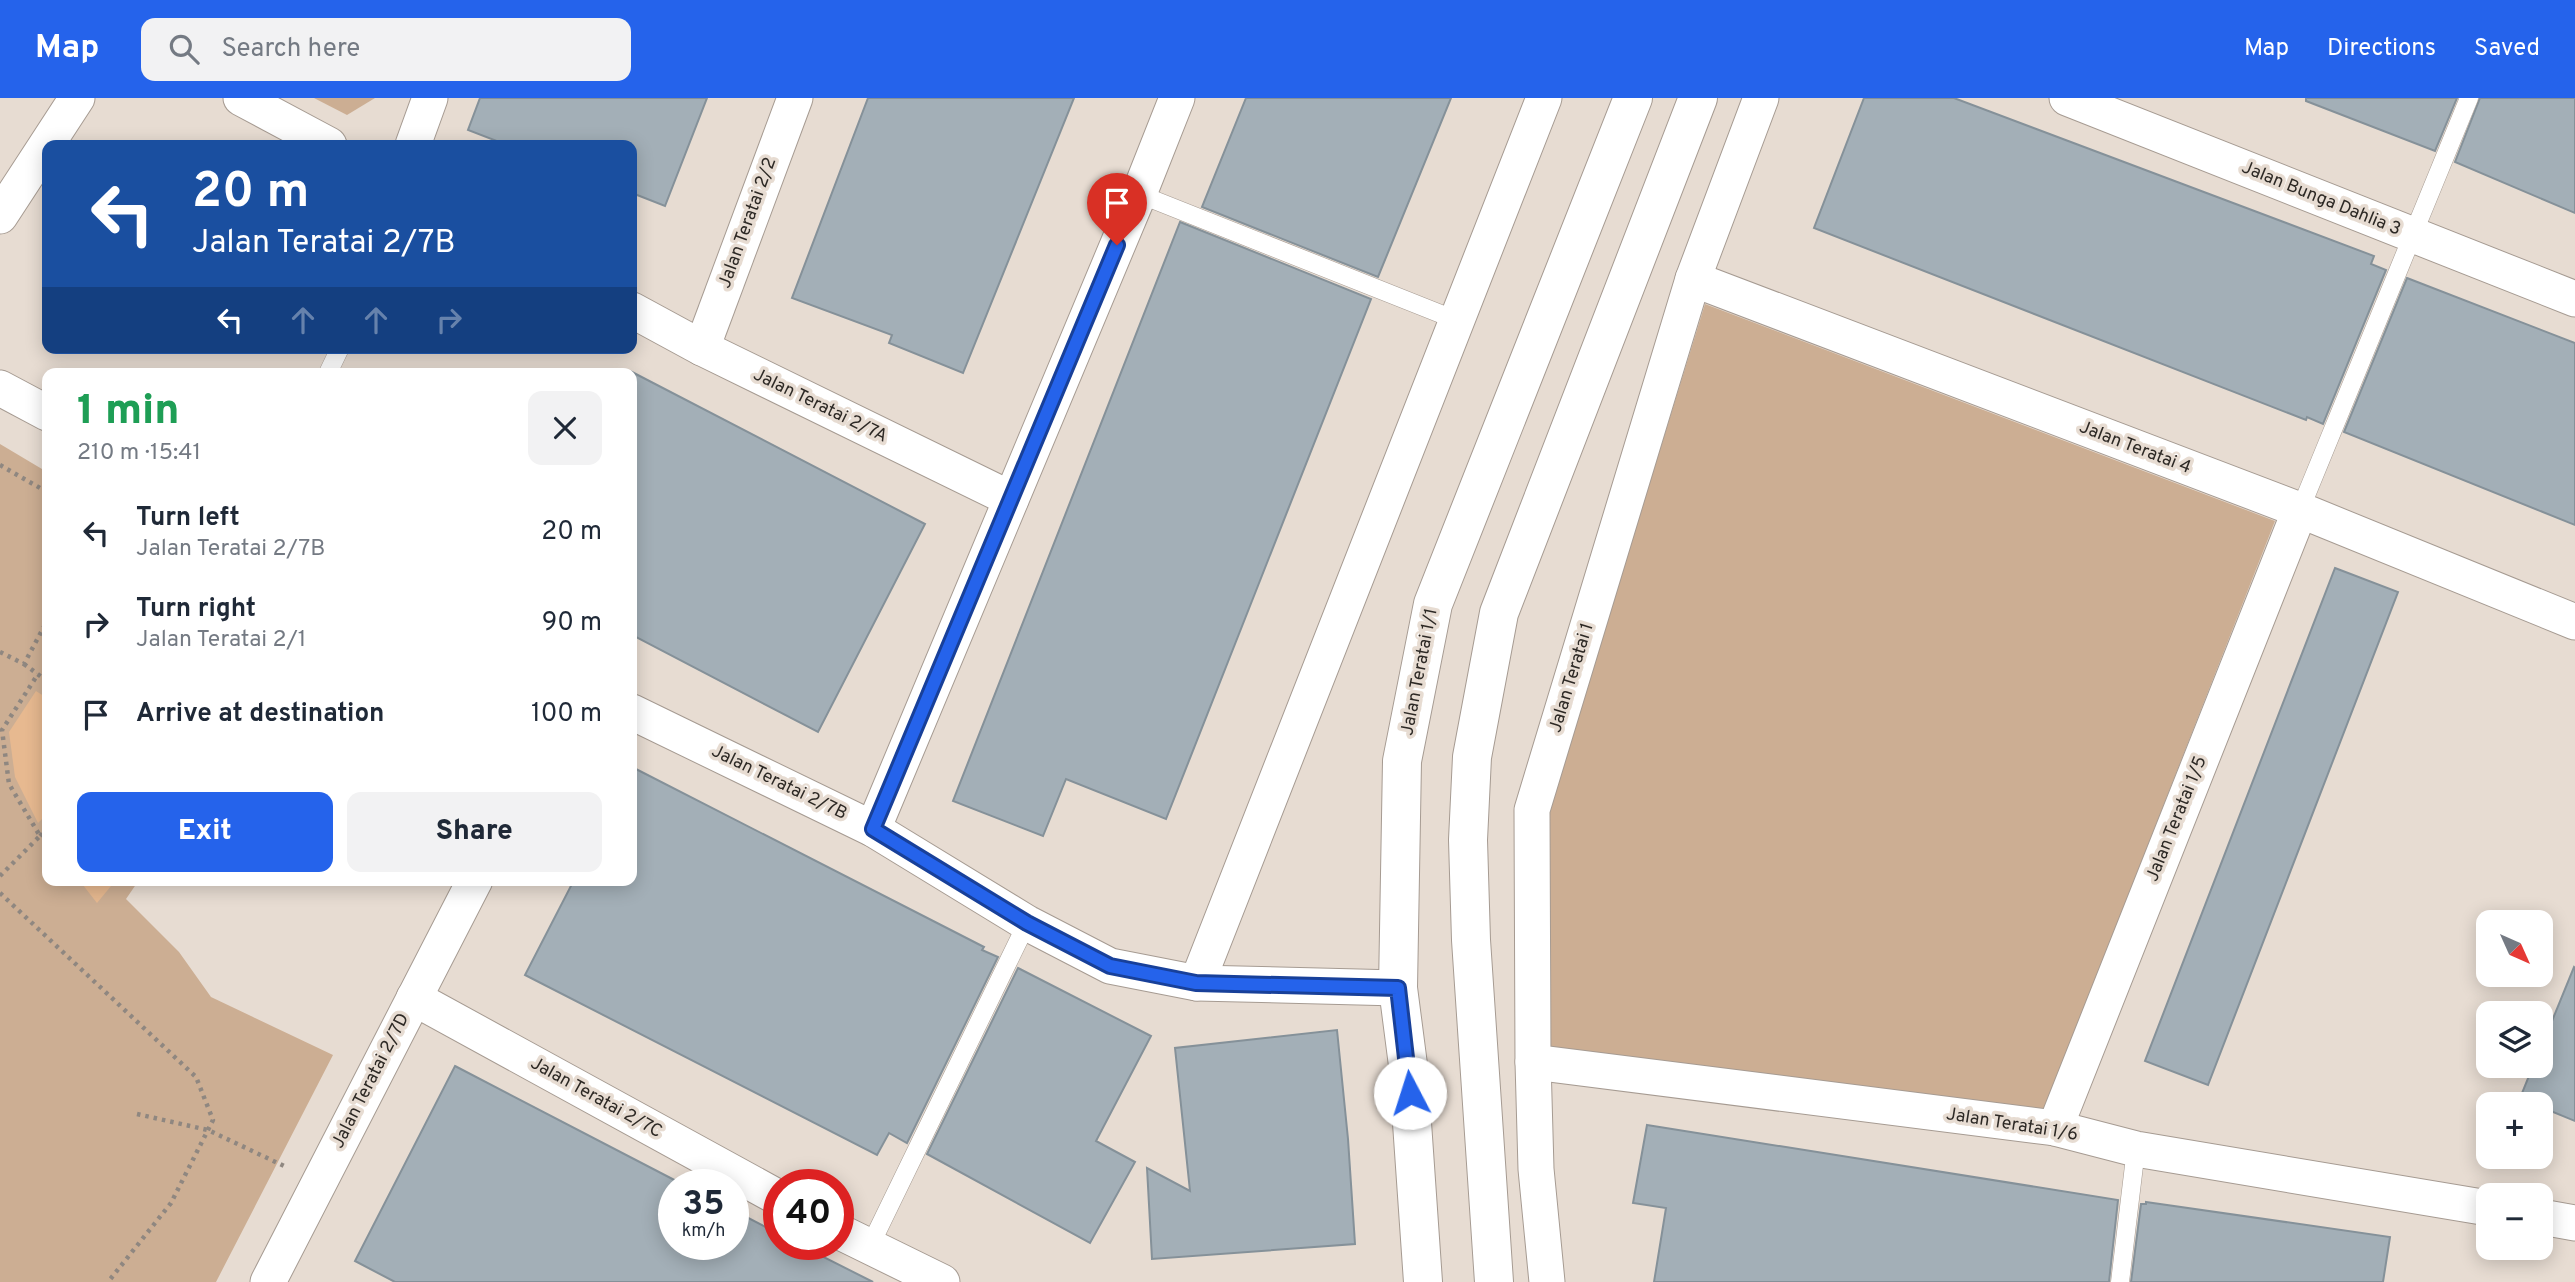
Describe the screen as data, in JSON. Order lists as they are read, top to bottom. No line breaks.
{"streets":{"street":["Jalan Bunga Dahlia 3","Jalan Teratai 2/2","Jalan Teratai 2/7A","Jalan Teratai 4","Jalan Teratai 1/1","Jalan Teratai 1","Jalan Teratai 2/7B","Jalan Teratai 1/5","Jalan Teratai 2/7D","Jalan Teratai 2/7C","Jalan Teratai 1/6"]},"crossings":[["Jalan Teratai 2/2","Jalan Teratai 2/7A"],["Jalan Teratai 4","Jalan Teratai 1"],["Jalan Teratai 4","Jalan Teratai 1/5"],["Jalan Teratai 1/1","Jalan Teratai 2/7B"],["Jalan Teratai 1","Jalan Teratai 1/6"],["Jalan Teratai 1/5","Jalan Teratai 1/6"],["Jalan Teratai 2/7D","Jalan Teratai 2/7C"]],"north":"bottom right","page":{"header":"Map","search":"Search here","nav":["Map","Directions","Saved"],"turn":["20 m","Jalan Teratai 2/7B"],"heading":["1 min","210 m · 15:41"],"list":[{"name":"Turn left","note":"Jalan Teratai 2/7B","value":"20 m"},{"name":"Turn right","note":"Jalan Teratai 2/1","value":"90 m"},{"name":"Arrive at destination","value":"100 m"}],"buttons":["Exit","Share"],"map_buttons":["+","−"],"speed":"35 km/h","limit":"40"}}
